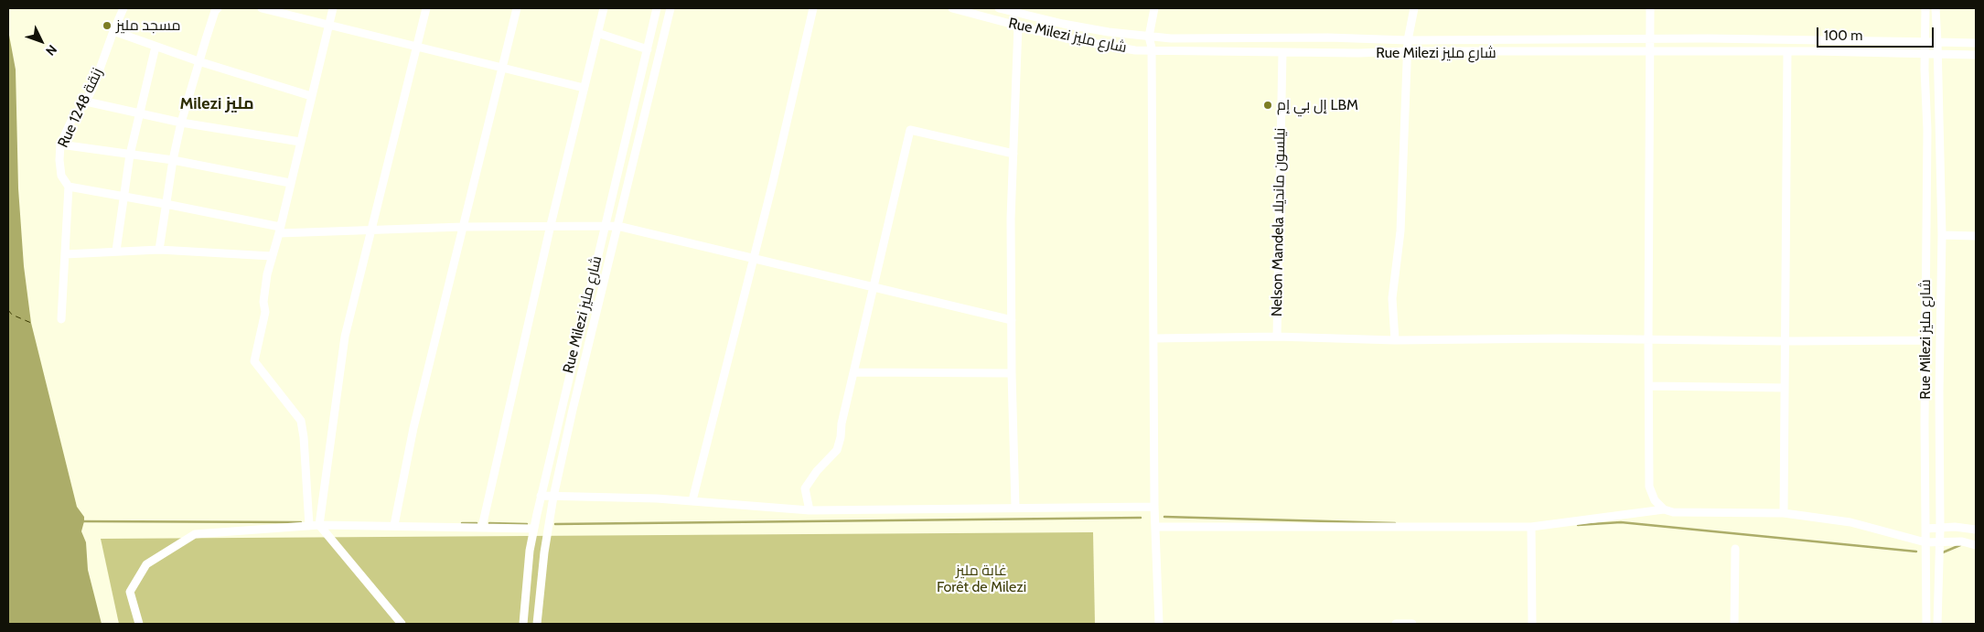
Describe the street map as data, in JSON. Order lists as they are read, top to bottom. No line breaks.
{"streets":{"street":["Rue Milezi شارع مليز","Rue 1248 زنقة","Nelson Mandela نيلسون مانديلا"]},"crossings":[["Rue Milezi شارع مليز","Nelson Mandela نيلسون مانديلا"]],"districts":["Milezi مليز"],"parks":["غابة مليز Forêt de Milezi"],"places":["مسجد مليز","إل بي إم LBM"],"scale_bar":"100 m","north":"bottom right"}
